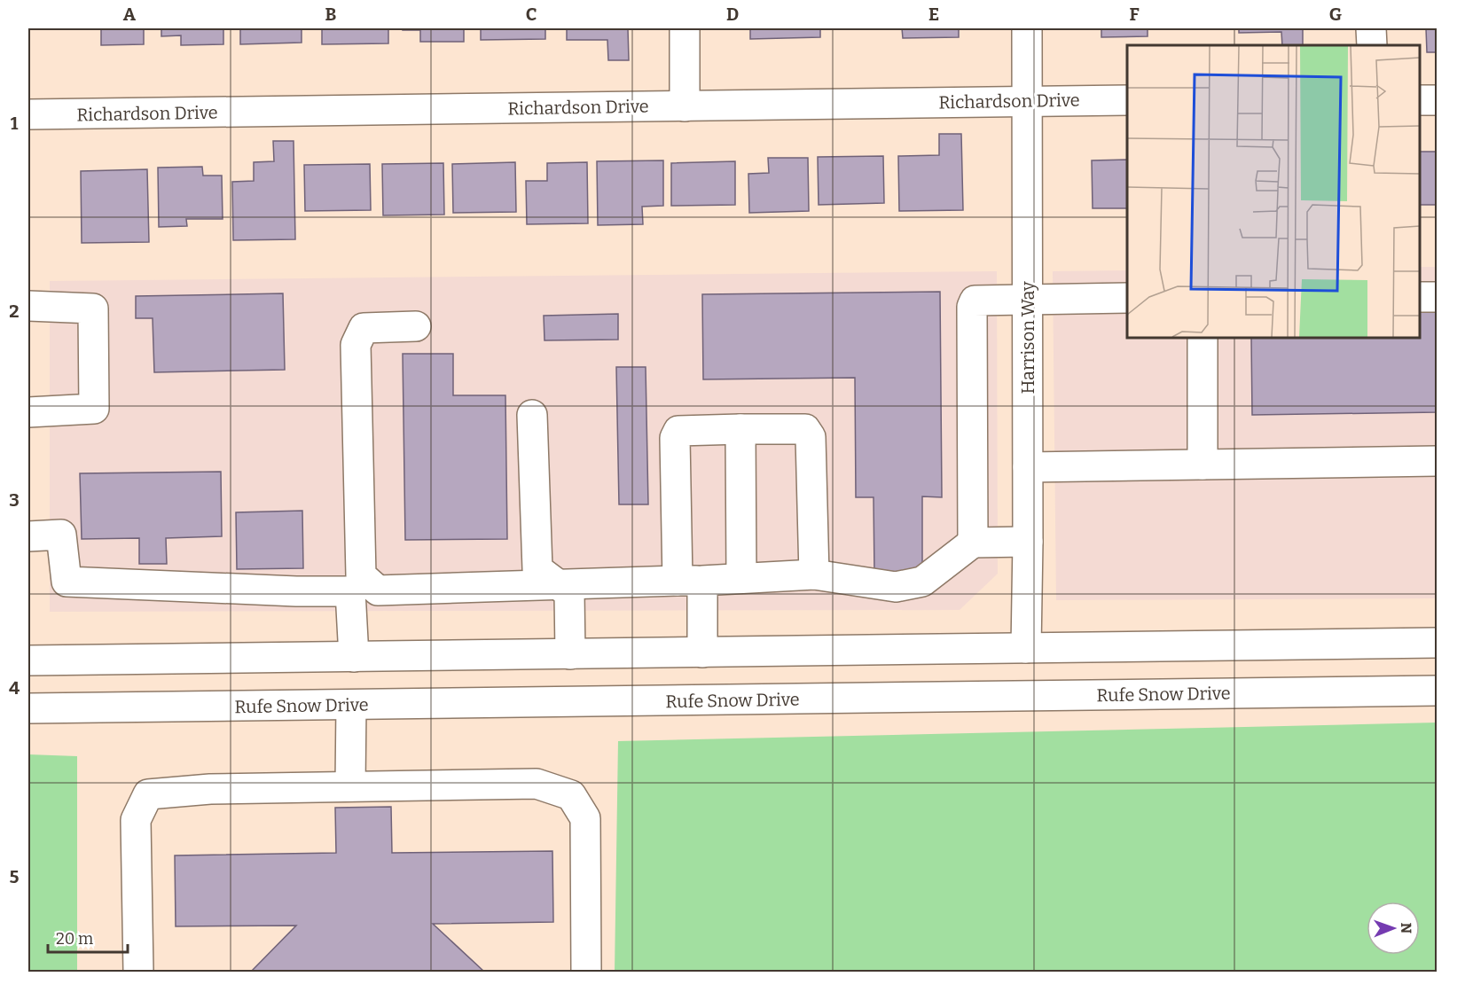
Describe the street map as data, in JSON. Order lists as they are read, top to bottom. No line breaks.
{"streets":{"main road":["Richardson Drive","Harrison Way","Rufe Snow Drive"]},"crossings":[["Richardson Drive","Harrison Way"]],"scale_bar":"20 m","north":"right","grid":{"columns":["A","B","C","D","E","F","G"],"rows":["1","2","3","4","5"]}}
